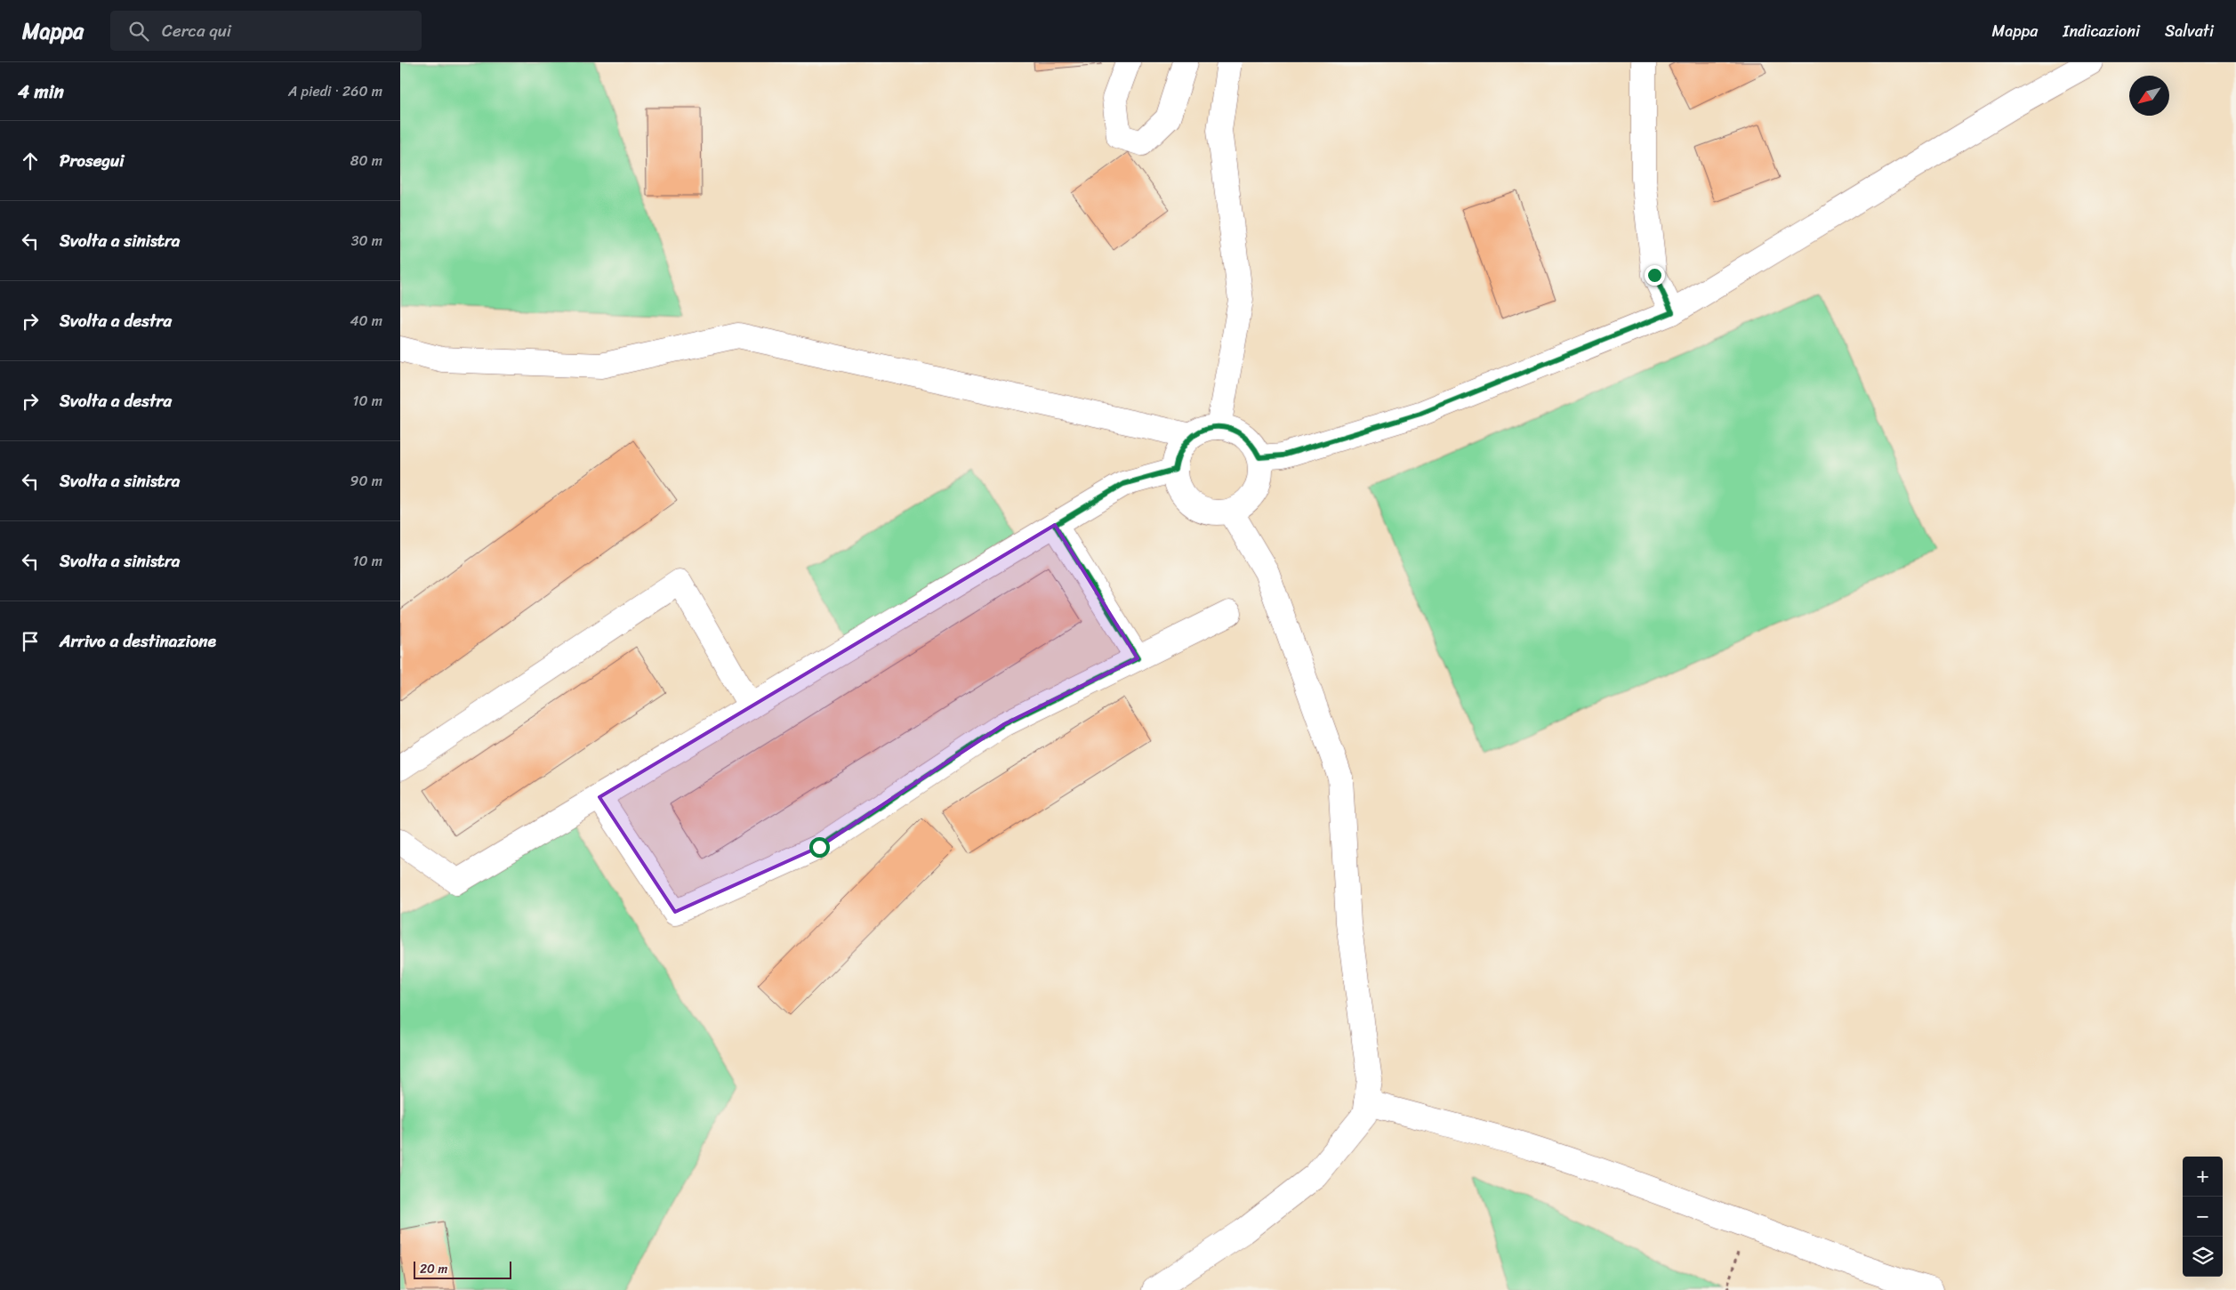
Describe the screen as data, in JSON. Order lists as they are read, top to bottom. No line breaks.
{"scale_bar":"20 m","north":"bottom left","page":{"header":"Mappa","search":"Cerca qui","nav":["Mappa","Indicazioni","Salvati"],"heading":["4 min","A piedi · 260 m"],"list":[["Prosegui","80 m"],["Svolta a sinistra","30 m"],["Svolta a destra","40 m"],["Svolta a destra","10 m"],["Svolta a sinistra","90 m"],["Svolta a sinistra","10 m"],"Arrivo a destinazione"],"map_buttons":["+","−"],"scale":"20 m"}}
